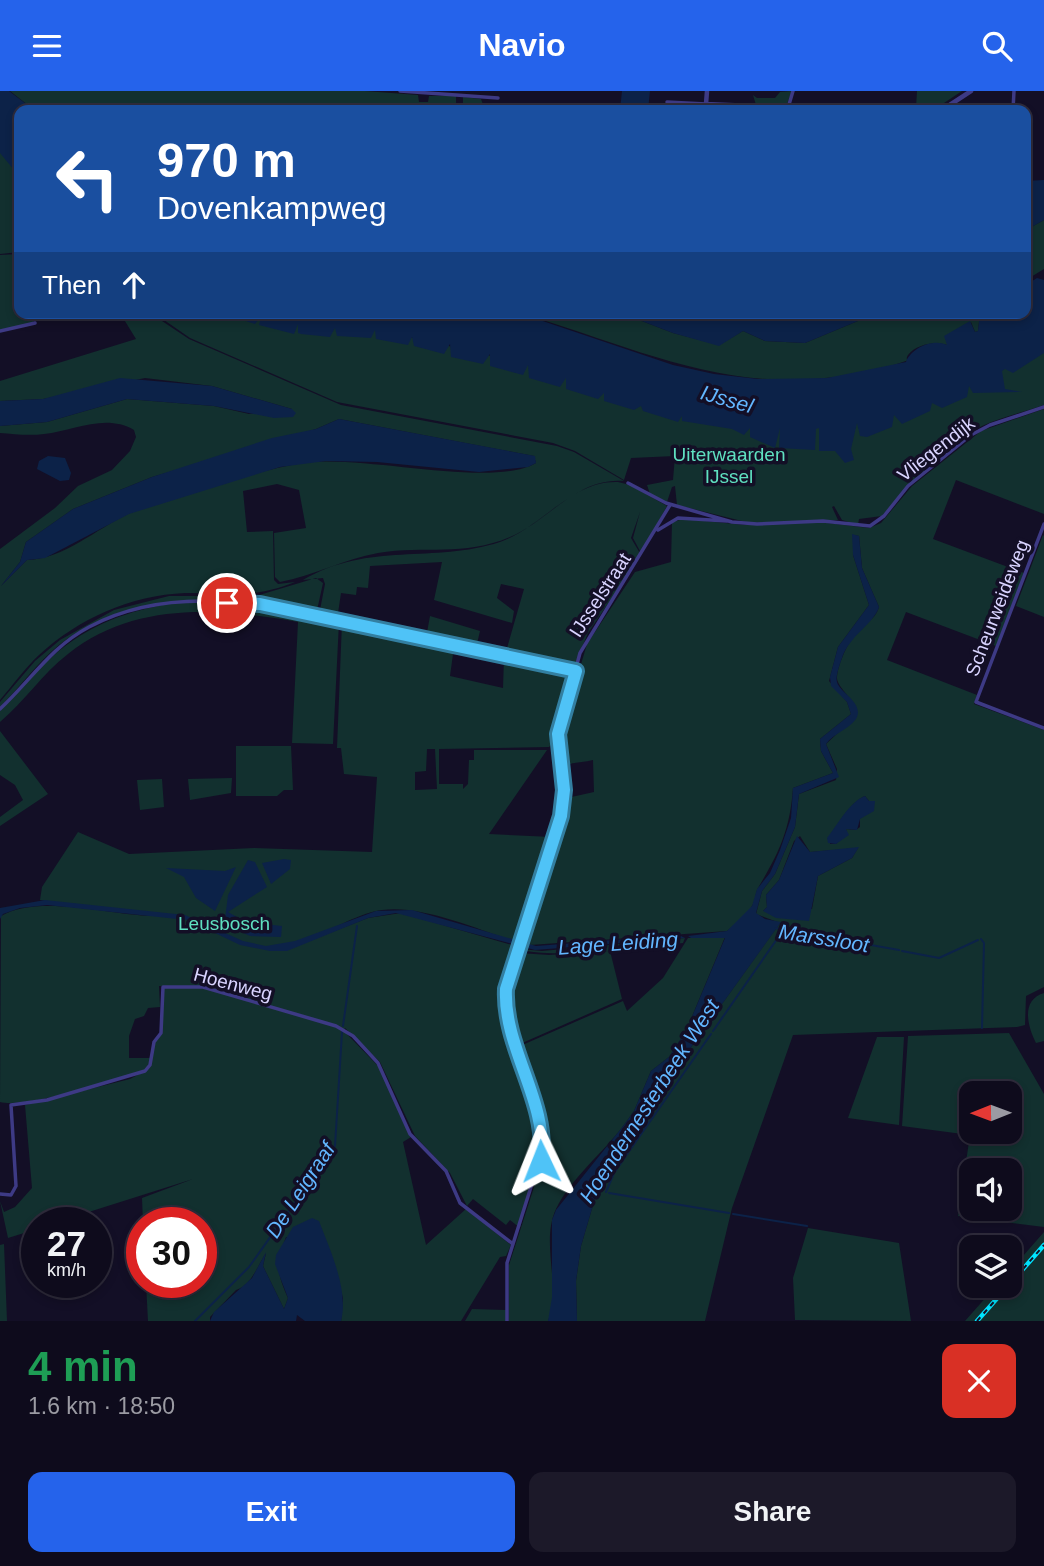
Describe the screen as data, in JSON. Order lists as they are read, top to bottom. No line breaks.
{"streets":{"street":["Vliegendijk","IJsselstraat","Scheurweideweg","Hoenweg"]},"crossings":[["IJsselstraat","Hoenweg"]],"water":["IJssel","Marssloot","Lage Leiding","Hoendernesterbeek West","De Leigraaf"],"parks":["Uiterwaarden IJssel","Leusbosch"],"north":"left","page":{"header":"Navio","turn":["970 m","Dovenkampweg"],"then":"Then","speed":"27 km/h","limit":"30","heading":["4 min","1.6 km · 18:50"],"buttons":["Exit","Share"]}}
